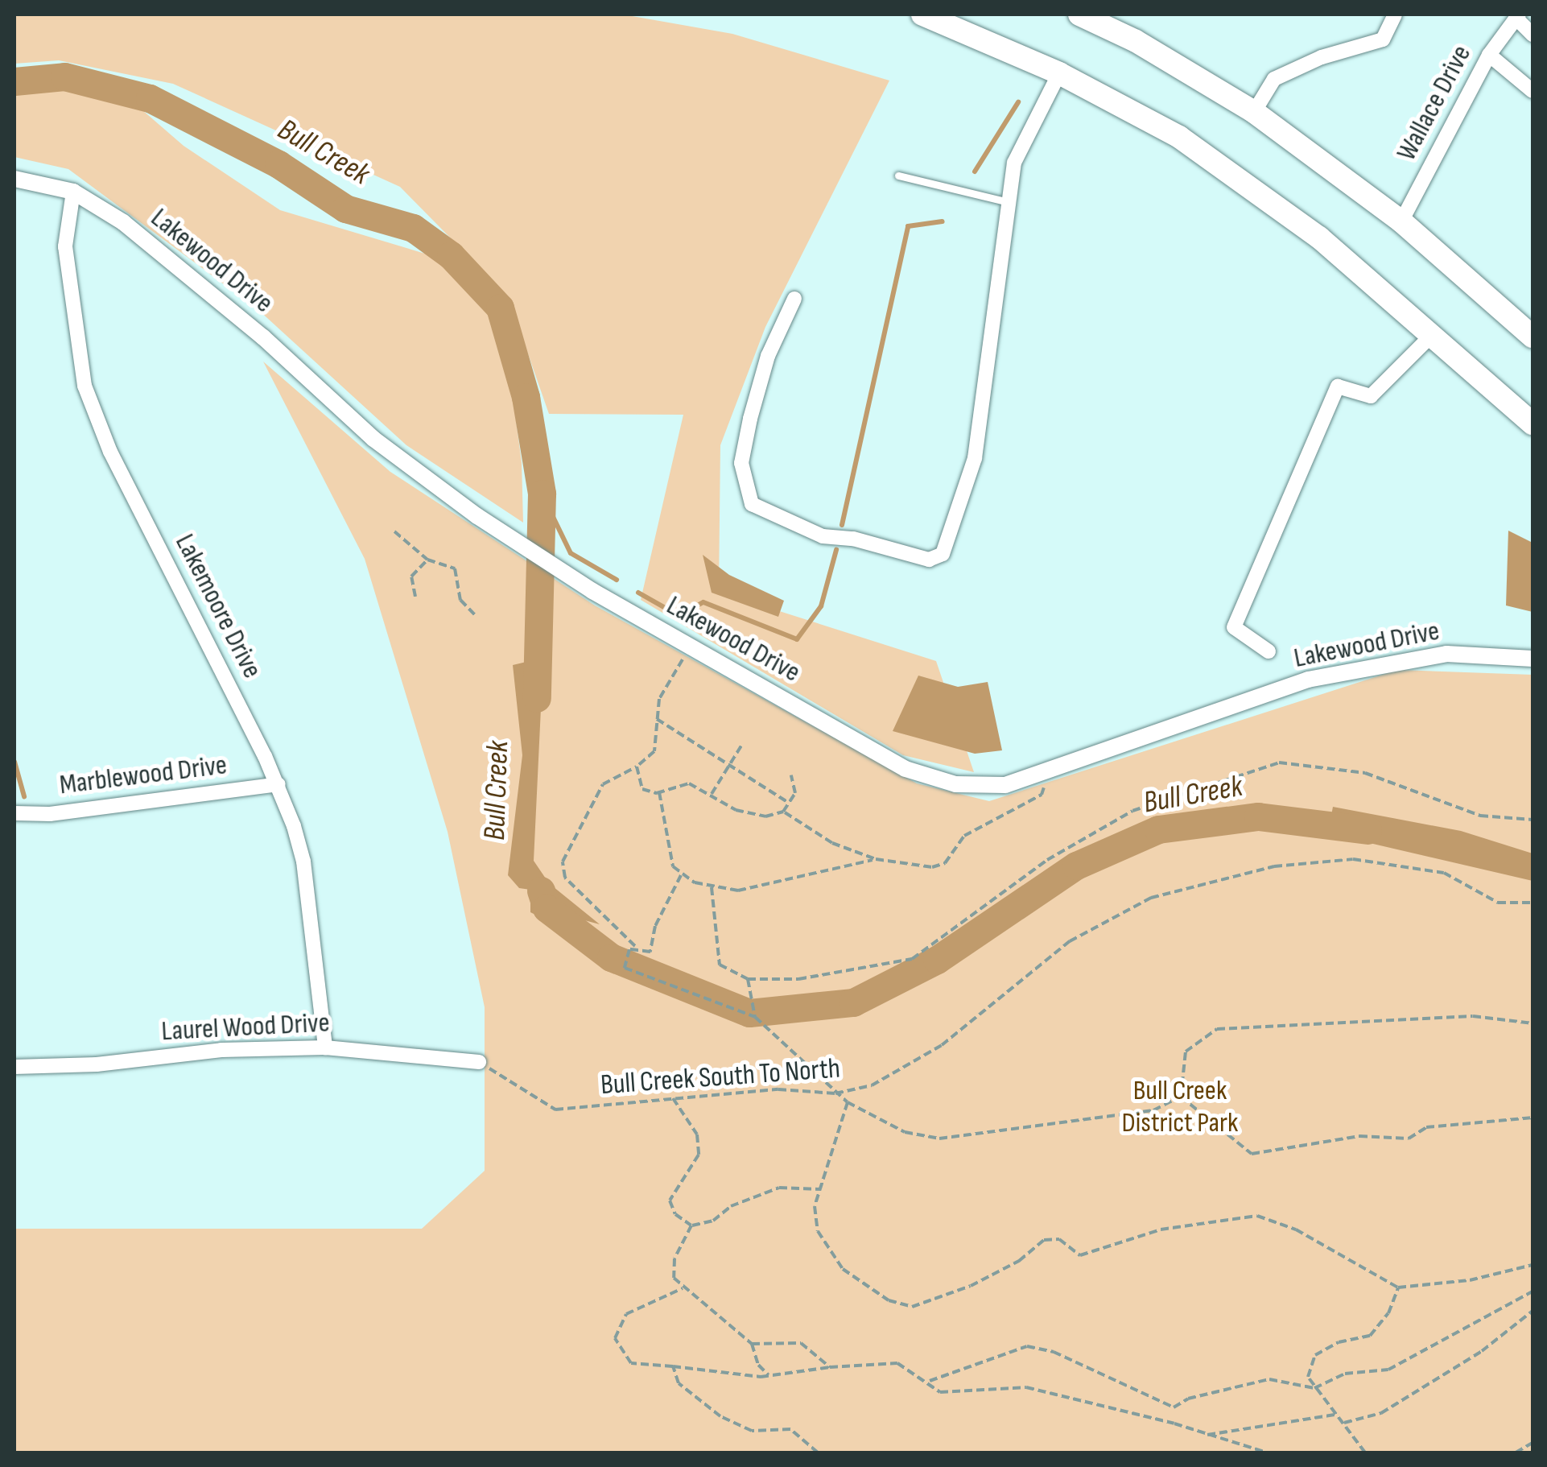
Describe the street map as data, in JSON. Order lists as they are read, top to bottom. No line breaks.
{"streets":{"street":["Wallace Drive","Lakewood Drive","Lakemoore Drive","Marblewood Drive","Laurel Wood Drive"],"path":["Bull Creek South To North"]},"crossings":[["Lakewood Drive","Lakemoore Drive"],["Lakemoore Drive","Marblewood Drive"],["Lakemoore Drive","Laurel Wood Drive"],["Laurel Wood Drive","Bull Creek South To North"]],"water":["Bull Creek"],"parks":["Bull Creek District Park"]}
